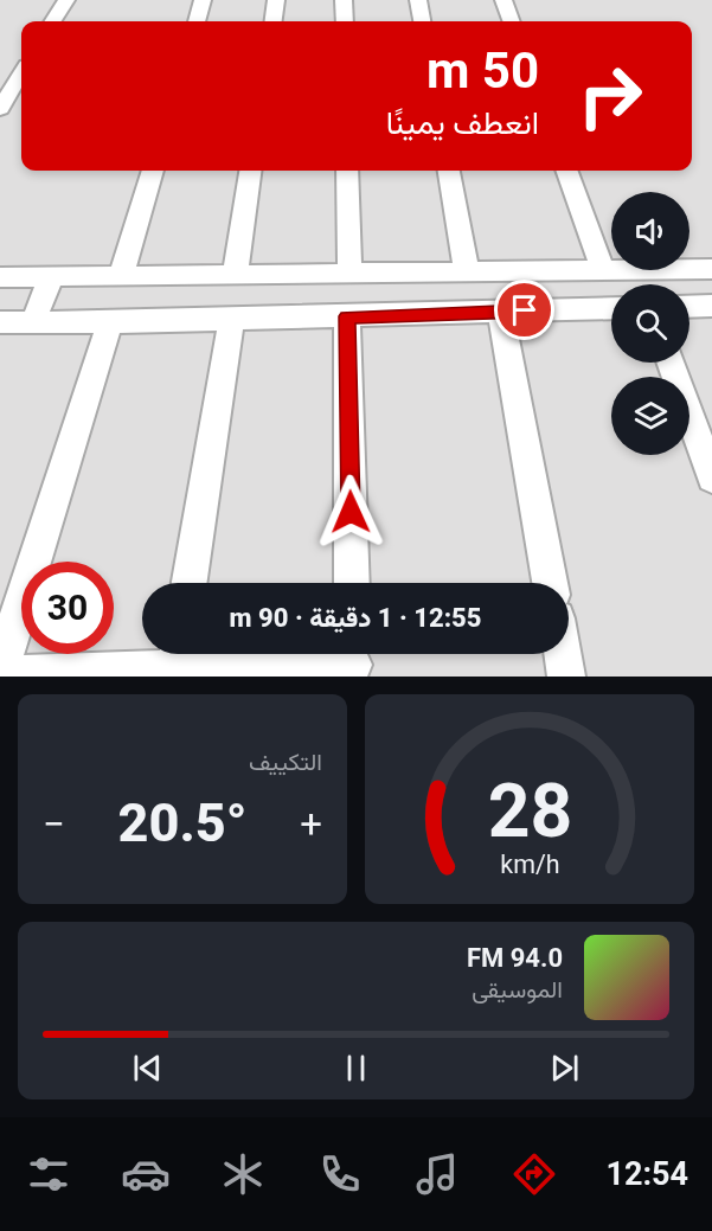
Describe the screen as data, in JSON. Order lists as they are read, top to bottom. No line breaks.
{"page":{"turn":["50 m","انعطف يمينًا"],"limit":"30","trip":"12:55 · 1 دقيقة · 90 m","tile":"التكييف","heat":["−","20.5°","+"],"song":["94.0 FM","الموسيقى"],"tabs":"12:54","gauge":["28","km/h"]}}
